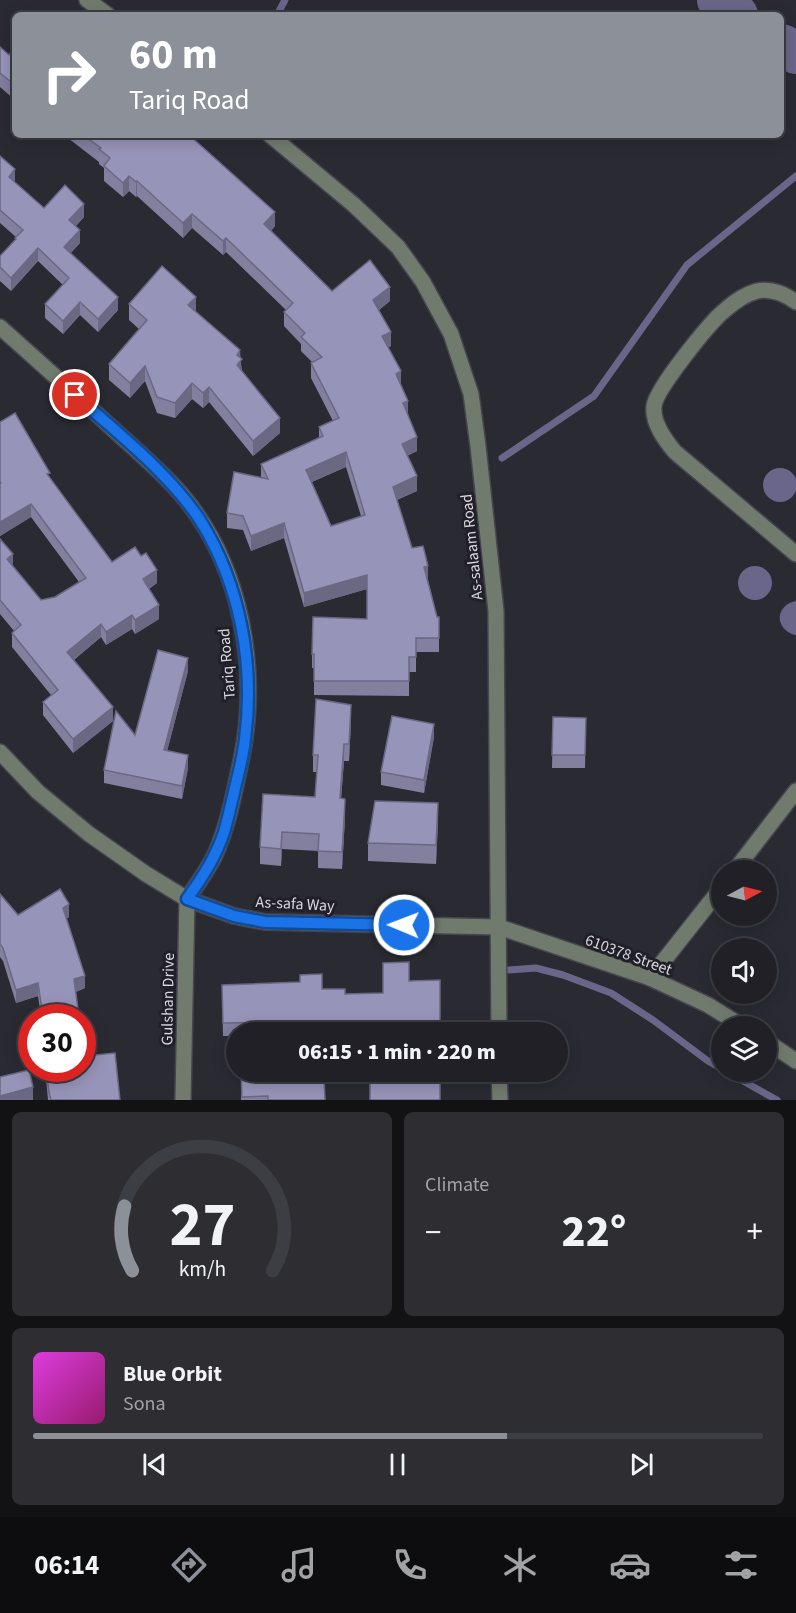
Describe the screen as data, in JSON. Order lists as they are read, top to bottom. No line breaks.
{"streets":{"street":["As-salaam Road","Tariq Road","As-safa Way","610378 Street","Gulshan Drive"]},"crossings":[["As-salaam Road","As-safa Way"],["As-salaam Road","610378 Street"],["Tariq Road","As-safa Way"],["Tariq Road","Gulshan Drive"],["As-safa Way","610378 Street"],["As-safa Way","Gulshan Drive"]],"north":"right","page":{"turn":["60 m","Tariq Road"],"limit":"30","trip":"06:15 · 1 min · 220 m","tile":"Climate","heat":["−","22°","+"],"song":["Blue Orbit","Sona"],"tabs":"06:14","gauge":["27","km/h"]}}
